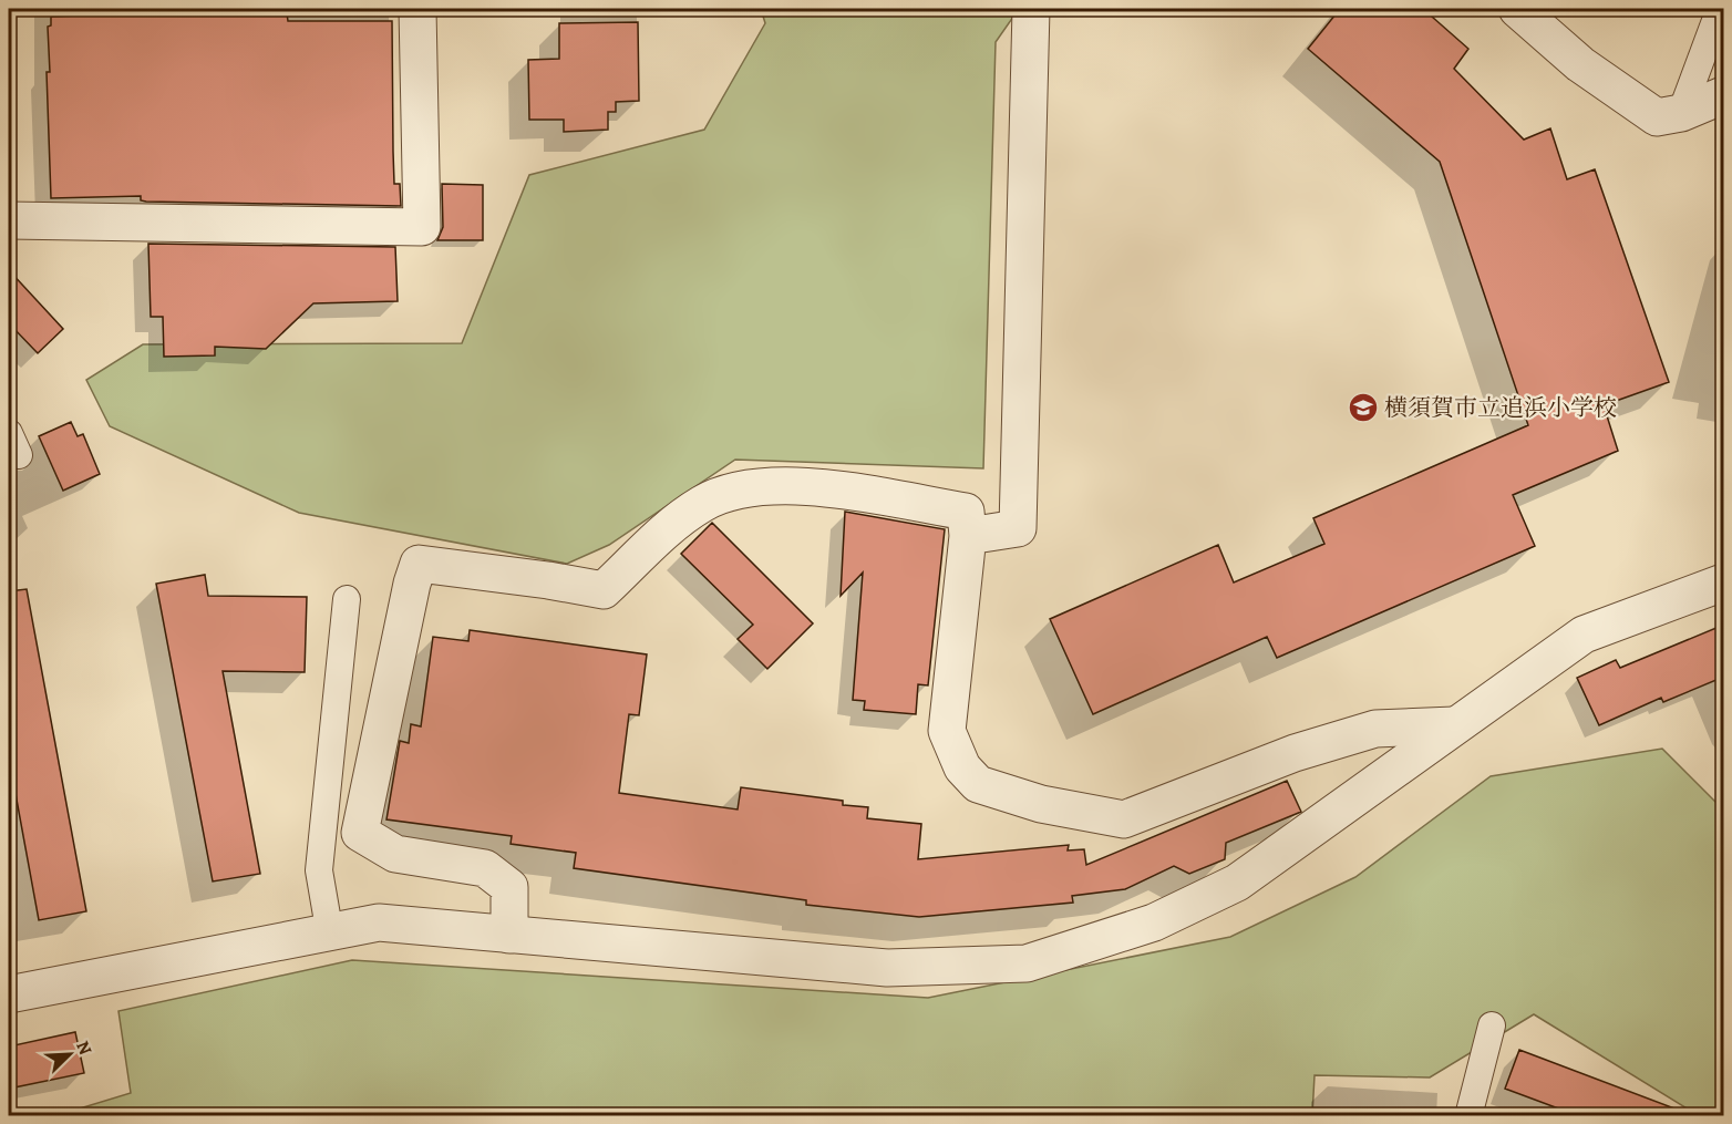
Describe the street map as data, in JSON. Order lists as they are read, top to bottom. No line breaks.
{"places":{"school or university":["横須賀市立追浜小学校"]},"north":"top right"}
